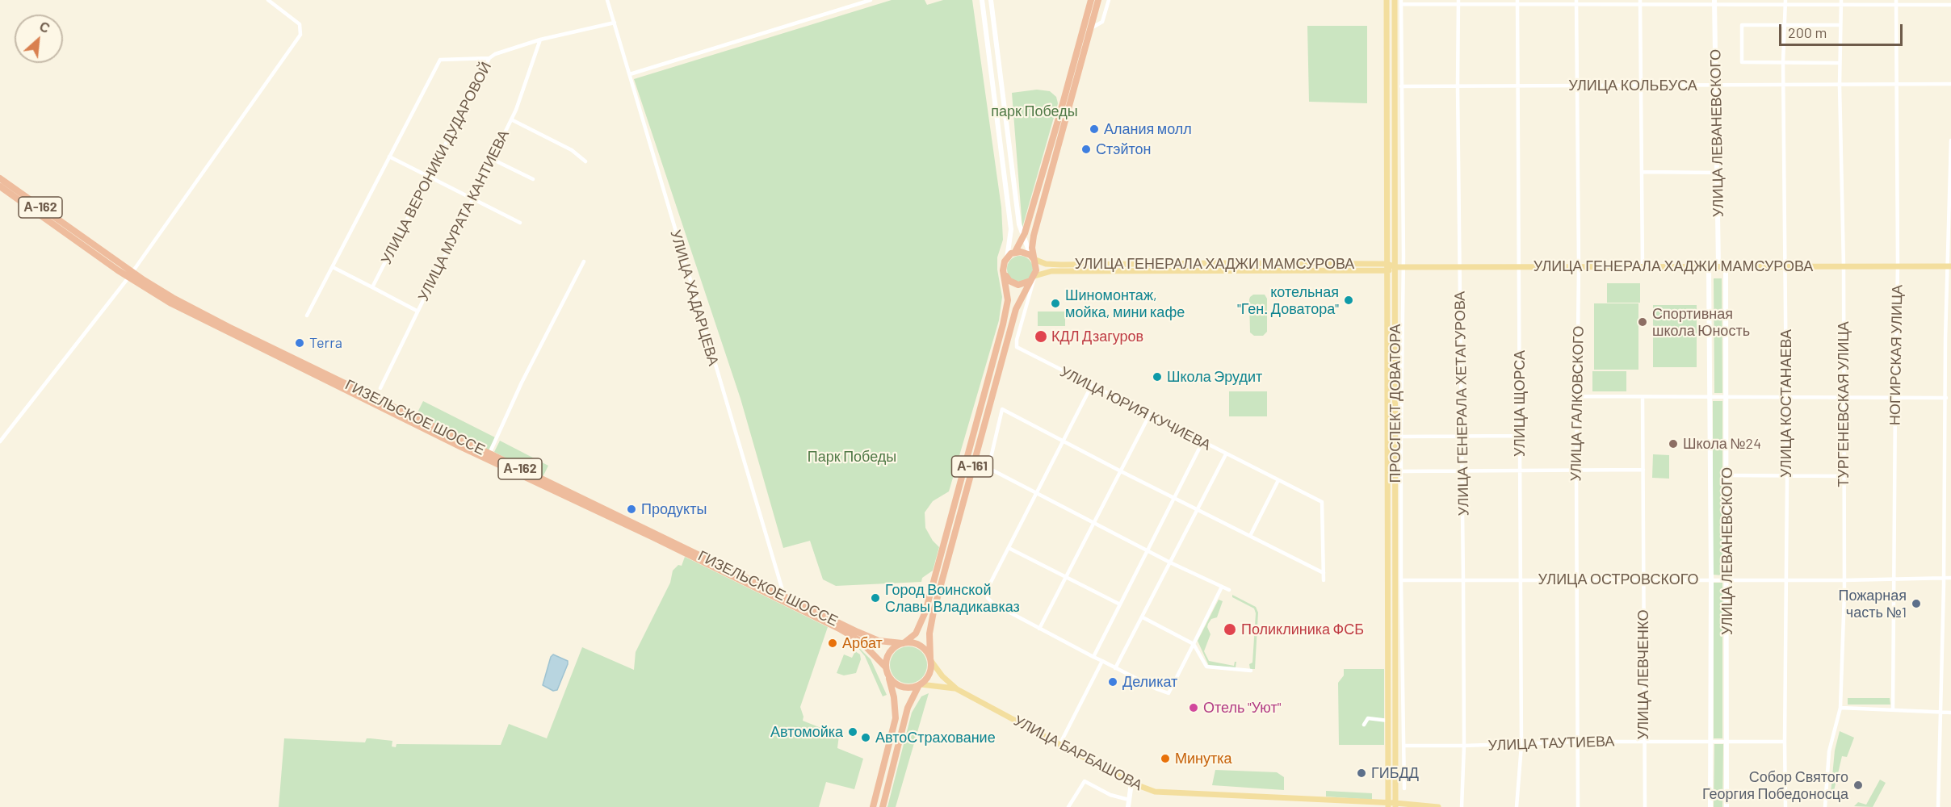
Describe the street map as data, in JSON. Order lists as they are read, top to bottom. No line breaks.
{"streets":{"highway":["А-162","ГИЗЕЛЬСКОЕ ШОССЕ","А-161"],"main road":["УЛИЦА ГЕНЕРАЛА ХАДЖИ МАМСУРОВА","ПРОСПЕКТ ДОВАТОРА","УЛИЦА БАРБАШОВА"],"street":["УЛИЦА КОЛЬБУСА","УЛИЦА ЛЕВАНЕВСКОГО","УЛИЦА ВЕРОНИКИ ДУДАРОВОЙ","УЛИЦА МУРАТА КАНТИЕВА","УЛИЦА ХАДАРЦЕВА","НОГИРСКАЯ УЛИЦА","УЛИЦА ГЕНЕРАЛА ХЕТАГУРОВА","УЛИЦА ЩОРСА","УЛИЦА ГАЛКОВСКОГО","УЛИЦА КОСТАНАЕВА","ТУРГЕНЕВСКАЯ УЛИЦА","УЛИЦА ЮРИЯ КУЧИЕВА","УЛИЦА ОСТРОВСКОГО","УЛИЦА ЛЕВЧЕНКО","УЛИЦА ТАУТИЕВА"]},"crossings":[["УЛИЦА КОЛЬБУСА","УЛИЦА ЛЕВАНЕВСКОГО"],["УЛИЦА КОЛЬБУСА","НОГИРСКАЯ УЛИЦА"],["УЛИЦА КОЛЬБУСА","ПРОСПЕКТ ДОВАТОРА"],["УЛИЦА КОЛЬБУСА","УЛИЦА ГЕНЕРАЛА ХЕТАГУРОВА"],["УЛИЦА КОЛЬБУСА","УЛИЦА ЩОРСА"],["УЛИЦА КОЛЬБУСА","УЛИЦА ГАЛКОВСКОГО"],["УЛИЦА КОЛЬБУСА","УЛИЦА КОСТАНАЕВА"],["УЛИЦА КОЛЬБУСА","ТУРГЕНЕВСКАЯ УЛИЦА"],["УЛИЦА ЛЕВАНЕВСКОГО","УЛИЦА ГЕНЕРАЛА ХАДЖИ МАМСУРОВА"],["УЛИЦА ЛЕВАНЕВСКОГО","УЛИЦА ОСТРОВСКОГО"],["УЛИЦА ЛЕВАНЕВСКОГО","УЛИЦА ТАУТИЕВА"],["УЛИЦА ВЕРОНИКИ ДУДАРОВОЙ","УЛИЦА МУРАТА КАНТИЕВА"],["УЛИЦА ВЕРОНИКИ ДУДАРОВОЙ","УЛИЦА ХАДАРЦЕВА"],["УЛИЦА ГЕНЕРАЛА ХАДЖИ МАМСУРОВА","НОГИРСКАЯ УЛИЦА"],["УЛИЦА ГЕНЕРАЛА ХАДЖИ МАМСУРОВА","ПРОСПЕКТ ДОВАТОРА"],["УЛИЦА ГЕНЕРАЛА ХАДЖИ МАМСУРОВА","УЛИЦА ГЕНЕРАЛА ХЕТАГУРОВА"],["УЛИЦА ГЕНЕРАЛА ХАДЖИ МАМСУРОВА","УЛИЦА ЩОРСА"],["УЛИЦА ГЕНЕРАЛА ХАДЖИ МАМСУРОВА","УЛИЦА ГАЛКОВСКОГО"],["УЛИЦА ГЕНЕРАЛА ХАДЖИ МАМСУРОВА","УЛИЦА КОСТАНАЕВА"],["УЛИЦА ГЕНЕРАЛА ХАДЖИ МАМСУРОВА","ТУРГЕНЕВСКАЯ УЛИЦА"],["УЛИЦА ГЕНЕРАЛА ХАДЖИ МАМСУРОВА","УЛИЦА ЮРИЯ КУЧИЕВА"],["УЛИЦА ГЕНЕРАЛА ХАДЖИ МАМСУРОВА","А-161"],["УЛИЦА ХАДАРЦЕВА","ГИЗЕЛЬСКОЕ ШОССЕ"],["НОГИРСКАЯ УЛИЦА","УЛИЦА ОСТРОВСКОГО"],["ПРОСПЕКТ ДОВАТОРА","УЛИЦА ОСТРОВСКОГО"],["ПРОСПЕКТ ДОВАТОРА","УЛИЦА ТАУТИЕВА"],["ПРОСПЕКТ ДОВАТОРА","УЛИЦА БАРБАШОВА"],["УЛИЦА ГЕНЕРАЛА ХЕТАГУРОВА","УЛИЦА ОСТРОВСКОГО"],["УЛИЦА ГЕНЕРАЛА ХЕТАГУРОВА","УЛИЦА ТАУТИЕВА"],["УЛИЦА ЩОРСА","УЛИЦА ОСТРОВСКОГО"],["УЛИЦА ЩОРСА","УЛИЦА ТАУТИЕВА"],["УЛИЦА ГАЛКОВСКОГО","УЛИЦА ОСТРОВСКОГО"],["УЛИЦА ГАЛКОВСКОГО","УЛИЦА ТАУТИЕВА"],["УЛИЦА КОСТАНАЕВА","УЛИЦА ОСТРОВСКОГО"],["УЛИЦА КОСТАНАЕВА","УЛИЦА ТАУТИЕВА"],["ТУРГЕНЕВСКАЯ УЛИЦА","УЛИЦА ОСТРОВСКОГО"],["УЛИЦА ЮРИЯ КУЧИЕВА","А-161"],["ГИЗЕЛЬСКОЕ ШОССЕ","А-161"],["ГИЗЕЛЬСКОЕ ШОССЕ","УЛИЦА БАРБАШОВА"],["А-161","УЛИЦА БАРБАШОВА"],["УЛИЦА ОСТРОВСКОГО","УЛИЦА ЛЕВЧЕНКО"],["УЛИЦА ЛЕВЧЕНКО","УЛИЦА ТАУТИЕВА"]],"parks":["парк Победы","Парк Победы"],"places":["Алания молл","Стэйтон","котельная \"Ген. Доватора\"","Шиномонтаж, мойка, мини кафе","Спортивная школа Юность","КДЛ Дзагуров","Terra","Школа Эрудит","Школа №24","Продукты","Город Воинской Славы Владикавказ","Пожарная часть №1","Поликлиника ФСБ","Арбат","Деликат","Отель \"Уют\"","Автомойка","АвтоСтрахование","Минутка","ГИБДД","Собор Святого Георгия Победоносца"],"scale_bar":"200 m","north":"top right"}
